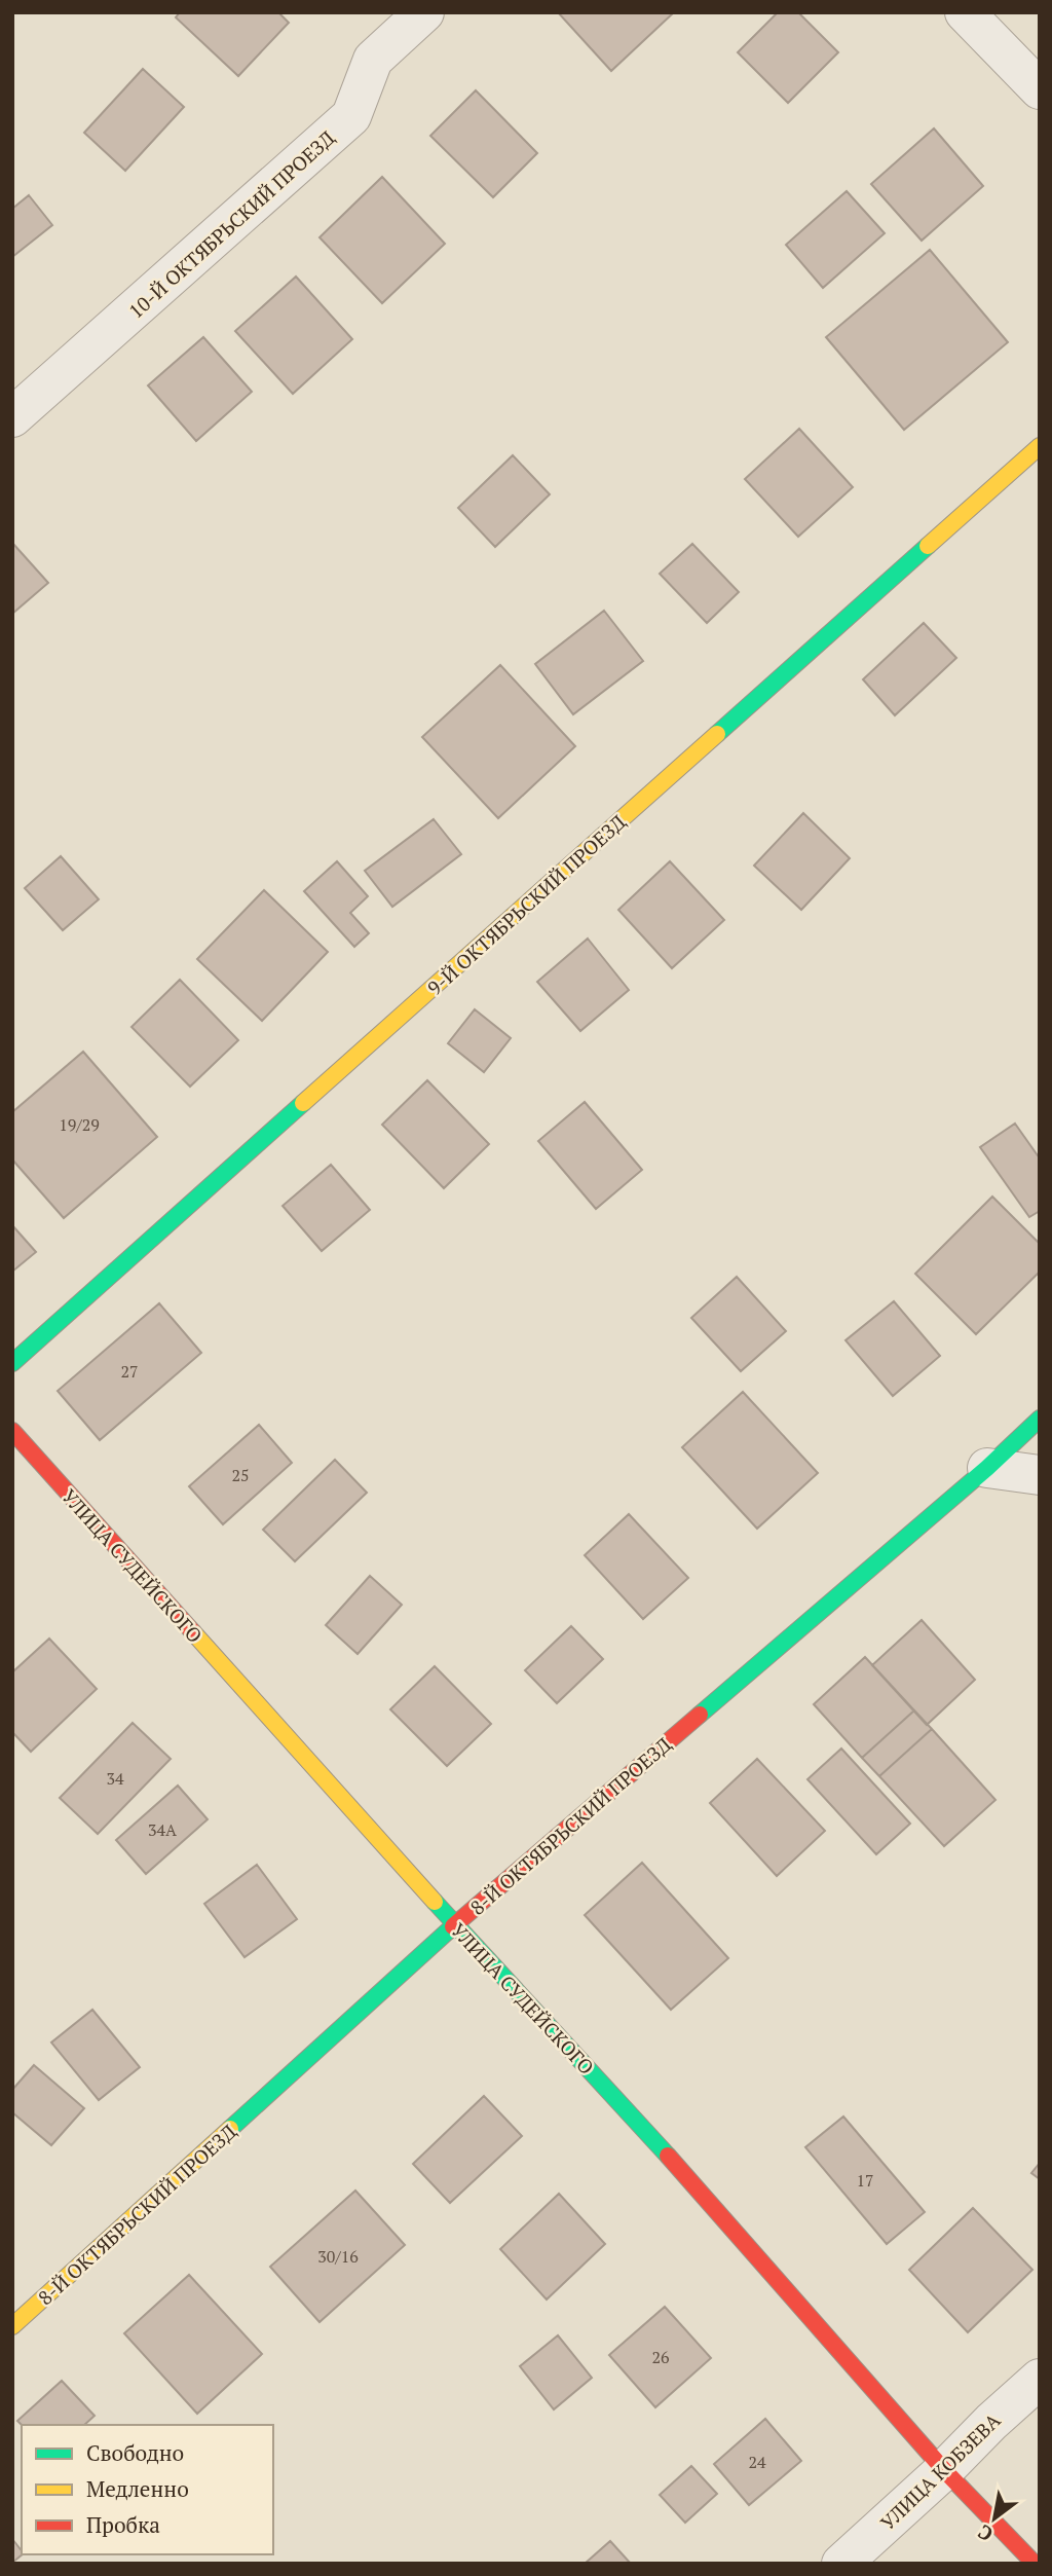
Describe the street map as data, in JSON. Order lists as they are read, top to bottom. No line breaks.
{"streets":{"street":["10-Й ОКТЯБРЬСКИЙ ПРОЕЗД","9-Й ОКТЯБРЬСКИЙ ПРОЕЗД","УЛИЦА СУДЕЙСКОГО","8-Й ОКТЯБРЬСКИЙ ПРОЕЗД","УЛИЦА КОБЗЕВА"]},"crossings":[["УЛИЦА СУДЕЙСКОГО","8-Й ОКТЯБРЬСКИЙ ПРОЕЗД"],["УЛИЦА СУДЕЙСКОГО","УЛИЦА КОБЗЕВА"]],"house_numbers":["19/29","27","25","34","34А","17","30/16","26","24"],"legend":["Свободно","Медленно","Пробка"],"north":"bottom left"}
